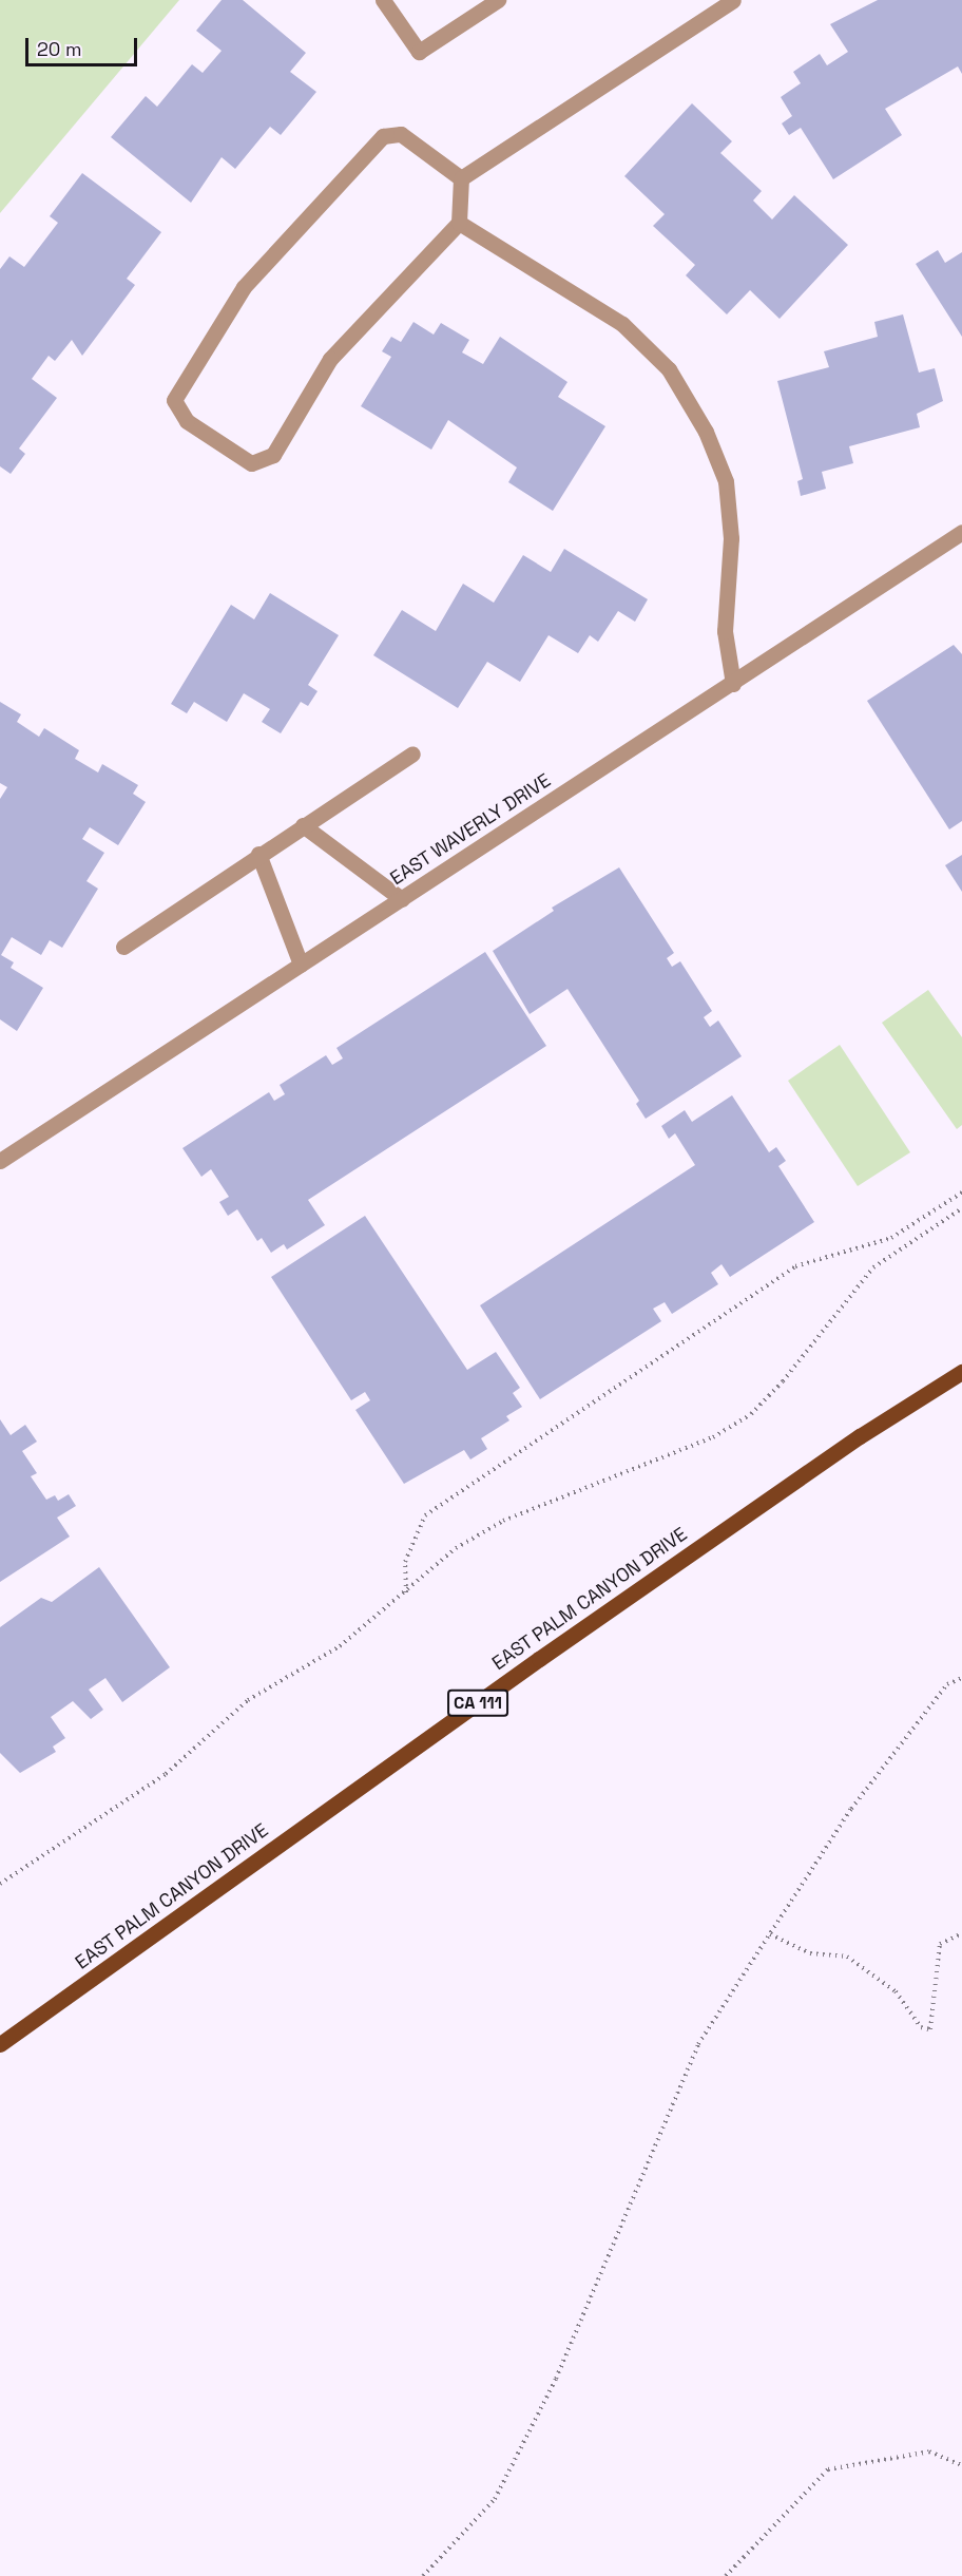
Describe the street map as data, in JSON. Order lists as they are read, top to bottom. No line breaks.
{"streets":{"main road":["EAST PALM CANYON DRIVE","CA 111"],"street":["EAST WAVERLY DRIVE"]},"scale_bar":"20 m"}
